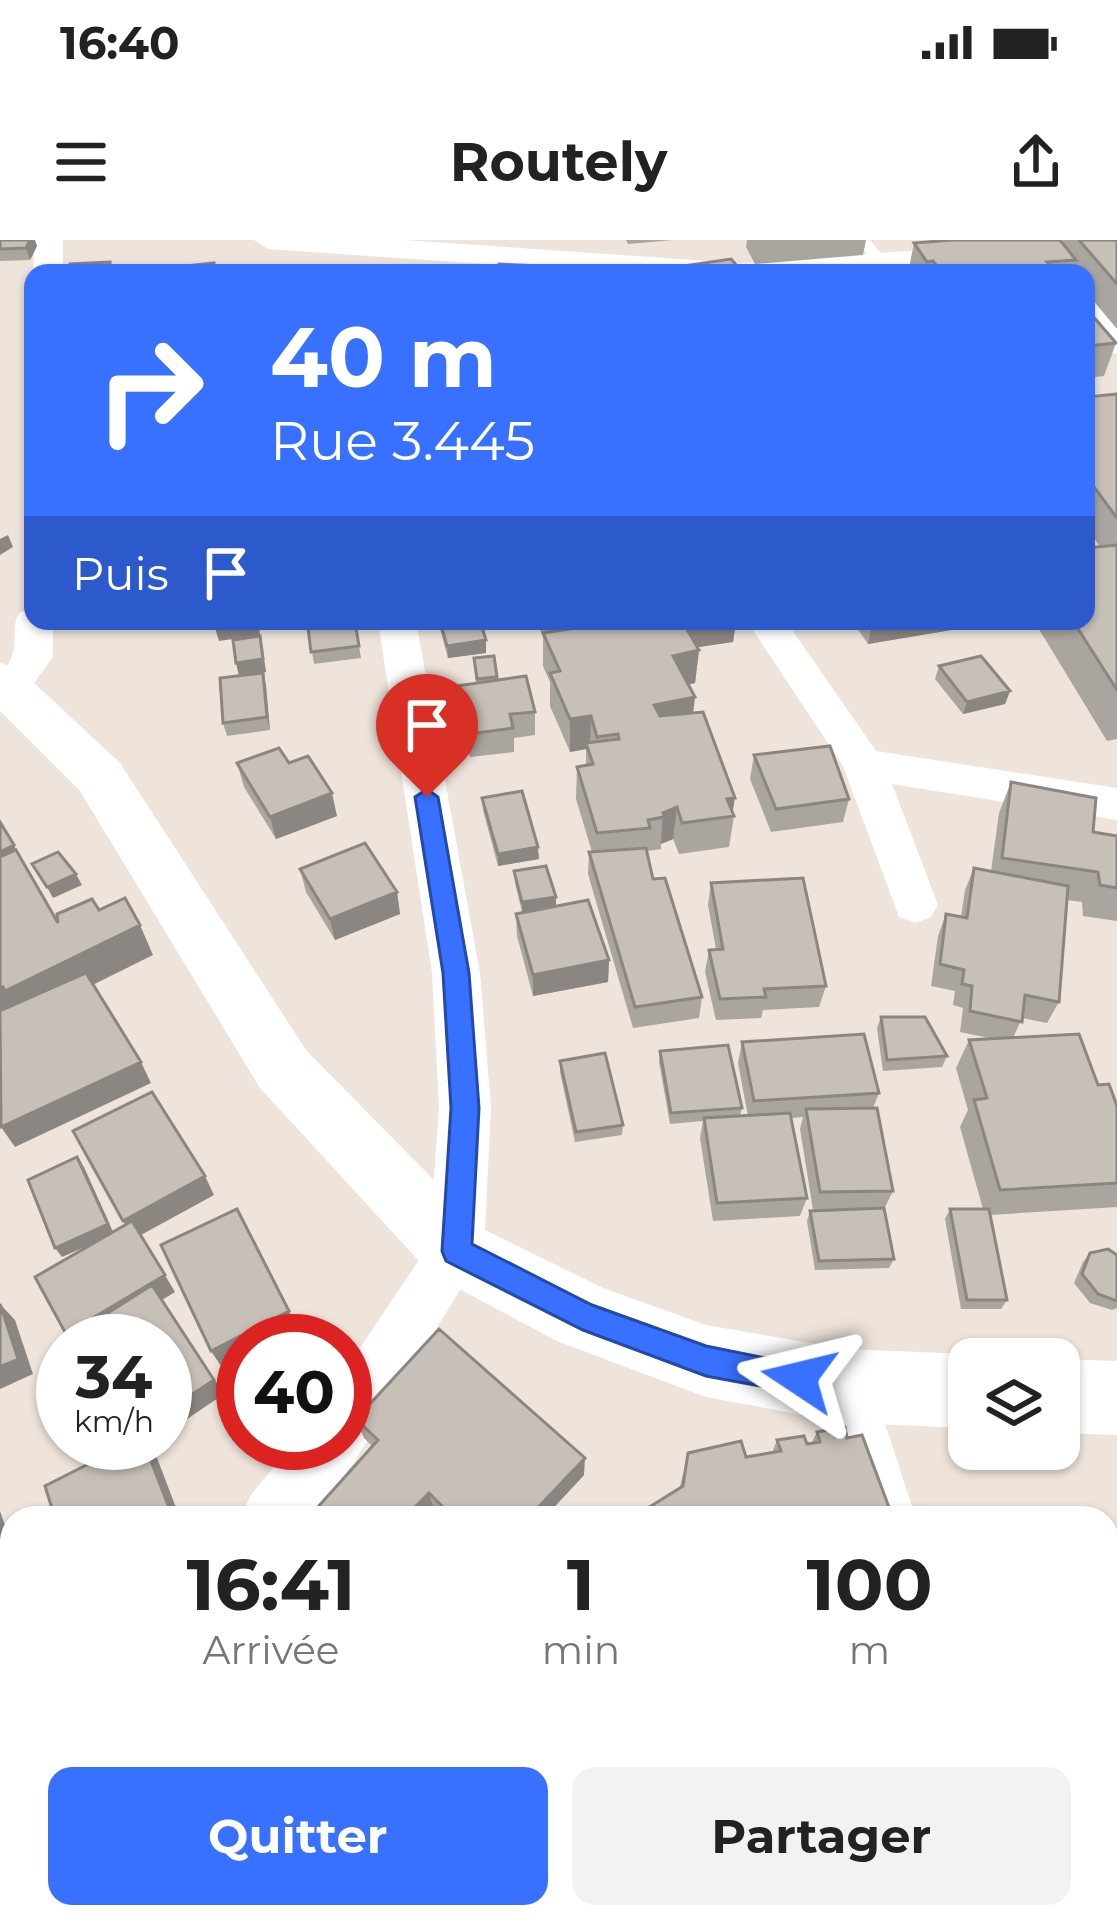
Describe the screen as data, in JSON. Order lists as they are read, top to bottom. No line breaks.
{"page":{"status":"16:40","header":"Routely","turn":["40 m","Rue 3.445"],"then":"Puis","speed":"34 km/h","limit":"40","eta":["16:41","Arrivée","1","min","100","m"],"buttons":["Quitter","Partager"]}}
